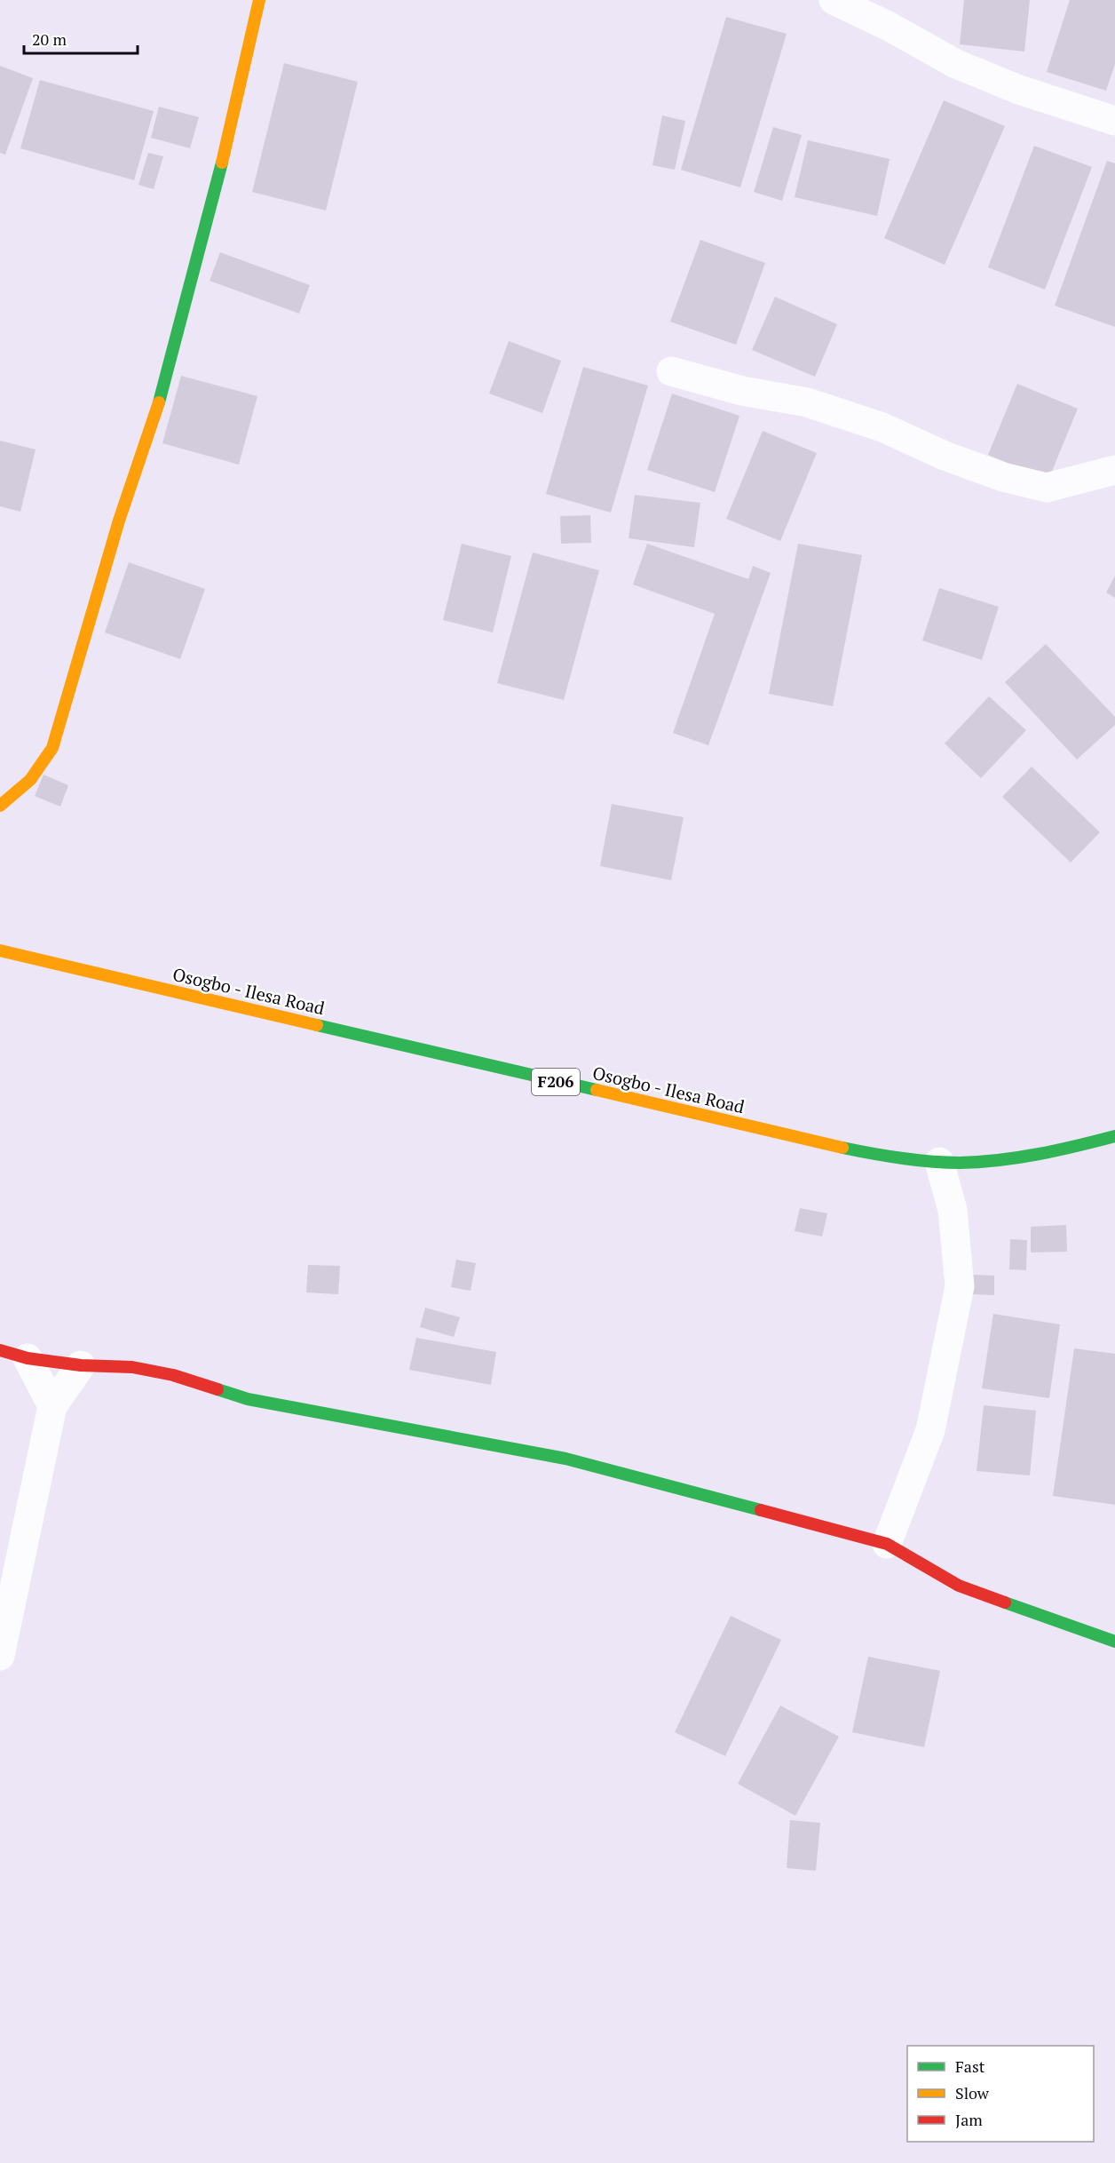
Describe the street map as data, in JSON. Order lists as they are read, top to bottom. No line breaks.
{"streets":{"street":["Osogbo - Ilesa Road","F206"]},"legend":["Fast","Slow","Jam"],"scale_bar":"20 m"}
